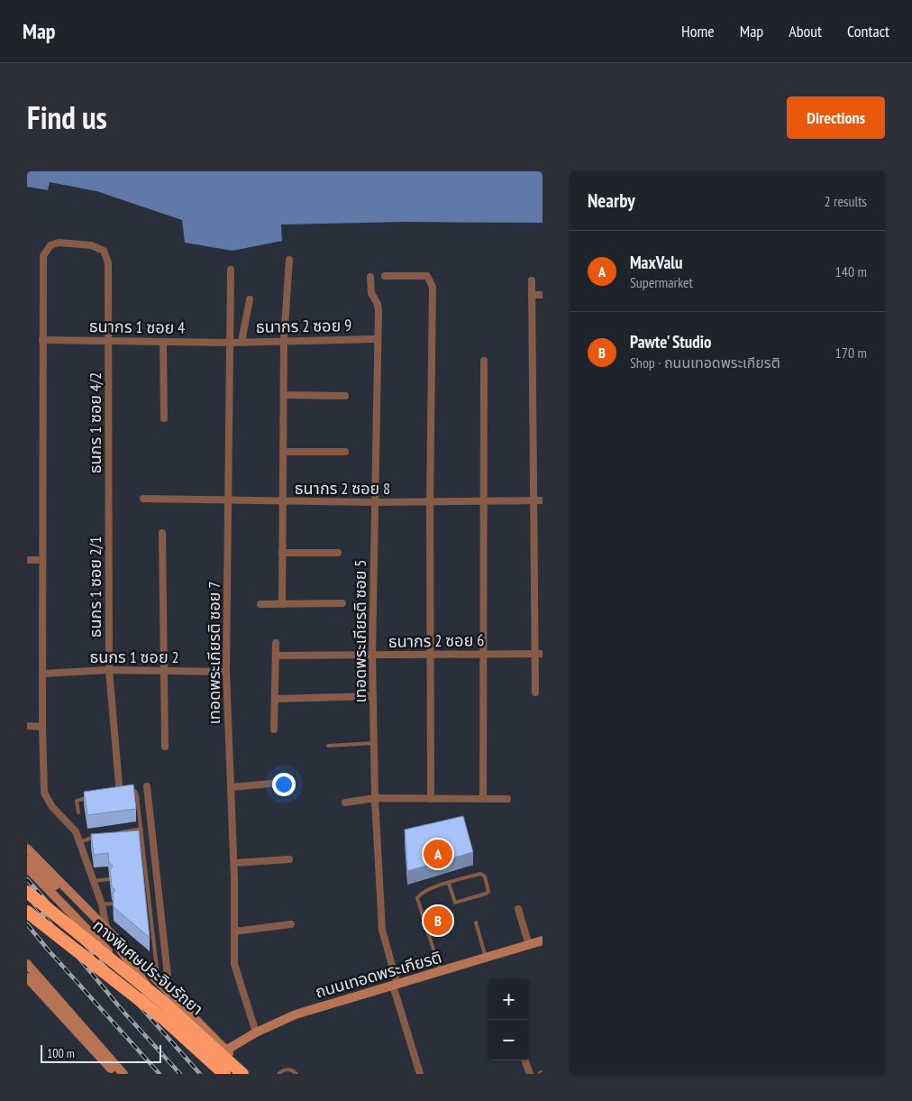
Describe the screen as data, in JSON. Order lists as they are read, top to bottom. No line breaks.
{"streets":{"highway":["ทางพิเศษประจิมรัถยา"],"main road":["ถนนเทอดพระเกียรติ"],"street":["ธนากร 2 ซอย 9","ธนากร 1 ซอย 4","ธนกร 1 ซอย 4/2","ธนากร 2 ซอย 8","ธนกร 1 ซอย 2/1","เทอดพระเกียรติ ซอย 5","ธนากร 2 ซอย 6","เทอดพระเกียรติ ซอย 7","ธนกร 1 ซอย 2"]},"crossings":[["ธนากร 2 ซอย 9","ธนากร 1 ซอย 4"],["ธนากร 2 ซอย 9","เทอดพระเกียรติ ซอย 5"],["ธนากร 2 ซอย 9","เทอดพระเกียรติ ซอย 7"],["ธนากร 1 ซอย 4","ธนกร 1 ซอย 4/2"],["ธนากร 1 ซอย 4","เทอดพระเกียรติ ซอย 7"],["ธนกร 1 ซอย 4/2","ธนกร 1 ซอย 2/1"],["ธนากร 2 ซอย 8","เทอดพระเกียรติ ซอย 5"],["ธนากร 2 ซอย 8","เทอดพระเกียรติ ซอย 7"],["ธนกร 1 ซอย 2/1","ธนกร 1 ซอย 2"],["เทอดพระเกียรติ ซอย 5","ธนากร 2 ซอย 6"],["เทอดพระเกียรติ ซอย 5","ถนนเทอดพระเกียรติ"],["เทอดพระเกียรติ ซอย 7","ธนกร 1 ซอย 2"],["เทอดพระเกียรติ ซอย 7","ถนนเทอดพระเกียรติ"]],"scale_bar":"100 m","page":{"header":"Map","nav":["Home","Map","About","Contact"],"title":"Find us","buttons":"Directions","heading":["Nearby","2 results"],"list":[{"mark":"A","name":"MaxValu","note":"Supermarket","value":"140 m"},{"mark":"B","name":"Pawte' Studio","note":"Shop · ถนนเทอดพระเกียรติ","value":"170 m"}],"pins":["A","B"],"map_buttons":["+","−"],"scale":"100 m"}}
